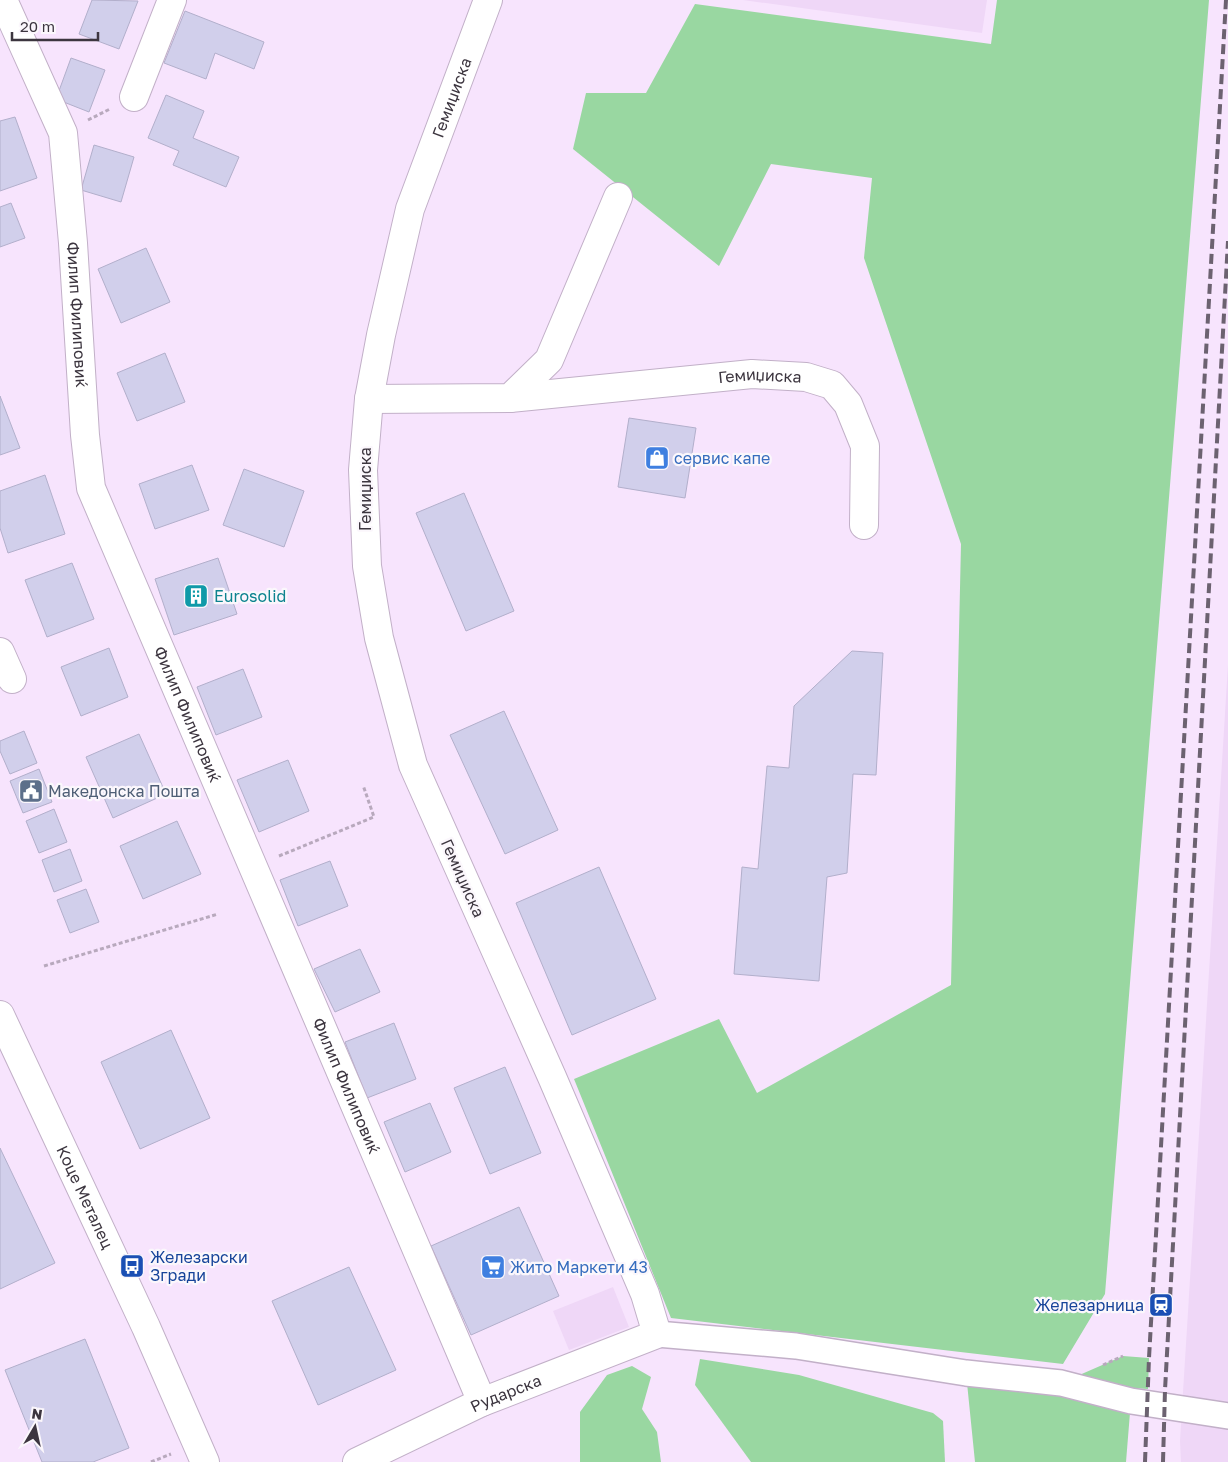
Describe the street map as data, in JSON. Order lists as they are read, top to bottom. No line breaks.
{"streets":{"street":["Гемиџиска","Филип Филиповиќ","Коце Металец","Рударска"]},"crossings":[["Гемиџиска","Рударска"],["Филип Филиповиќ","Рударска"]],"places":{"shop":["сервис капе"],"building":["Eurosolid"],"public building":["Македонска Пошта"],"bus stop":["Железарски Згради"],"supermarket":["Жито Маркети 43"],"station":["Железарница"]},"scale_bar":"20 m","north":"top"}
